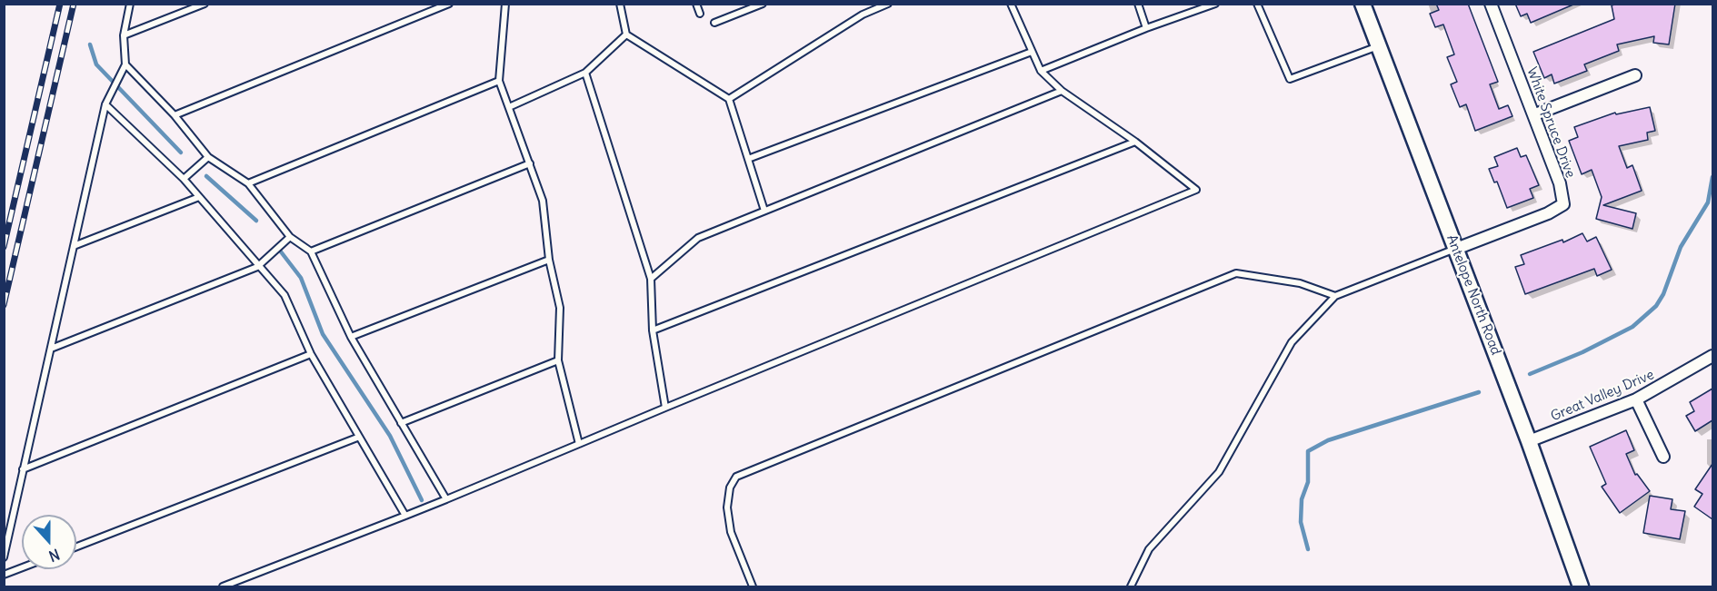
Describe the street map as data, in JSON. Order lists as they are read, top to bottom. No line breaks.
{"streets":{"main road":["Antelope North Road"],"street":["White Spruce Drive","Great Valley Drive"]},"crossings":[["White Spruce Drive","Antelope North Road"],["Antelope North Road","Great Valley Drive"]],"north":"bottom"}
